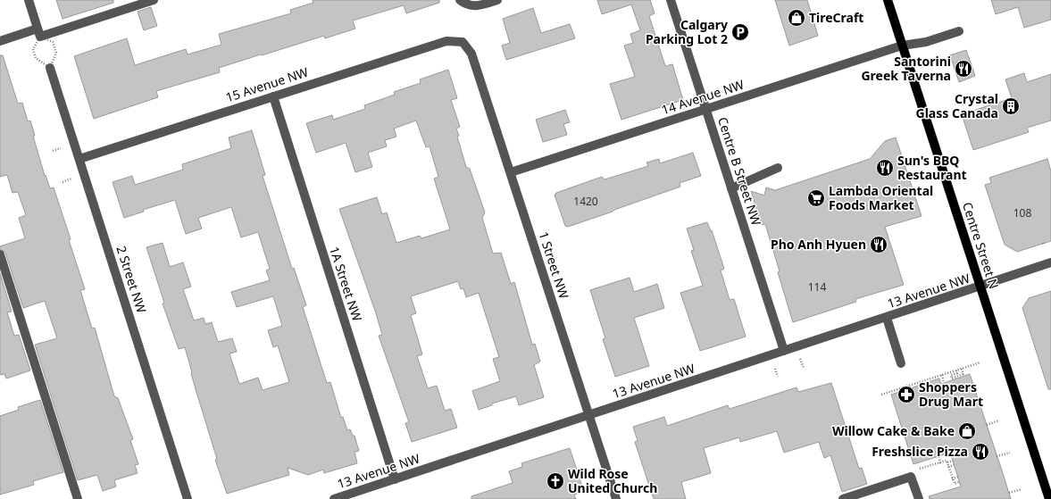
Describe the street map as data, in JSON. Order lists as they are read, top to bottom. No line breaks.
{"streets":{"main road":["Centre Street N"],"street":["15 Avenue NW","14 Avenue NW","Centre B Street NW","1 Street NW","2 Street NW","1A Street NW","13 Avenue NW"]},"crossings":[["15 Avenue NW","1 Street NW"],["15 Avenue NW","2 Street NW"],["15 Avenue NW","1A Street NW"],["14 Avenue NW","Centre B Street NW"],["14 Avenue NW","Centre Street N"],["14 Avenue NW","1 Street NW"],["Centre B Street NW","13 Avenue NW"],["Centre Street N","13 Avenue NW"],["1 Street NW","13 Avenue NW"],["1A Street NW","13 Avenue NW"]],"places":{"shop":["TireCraft","Willow Cake & Bake"],"parking":["Calgary Parking Lot 2"],"restaurant":["Santorini Greek Taverna","Sun's BBQ Restaurant","Pho Anh Hyuen","Freshslice Pizza"],"building":["Crystal Glass Canada"],"supermarket":["Lambda Oriental Foods Market"],"pharmacy":["Shoppers Drug Mart"],"church":["Wild Rose United Church"]},"house_numbers":["1420","108","114"]}
